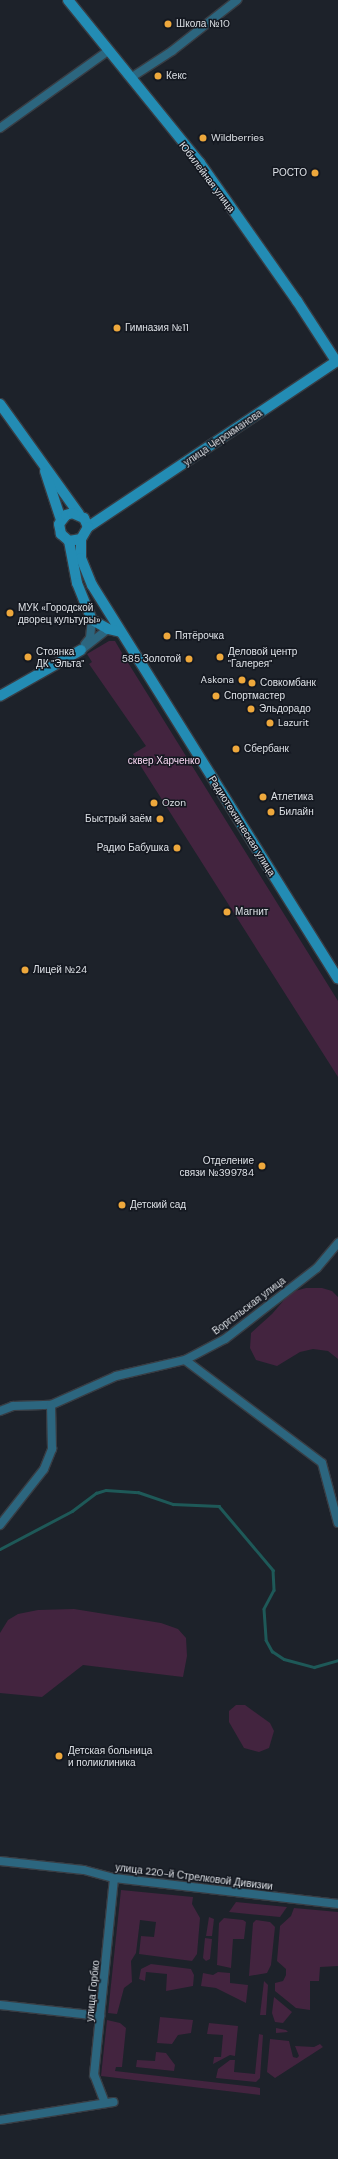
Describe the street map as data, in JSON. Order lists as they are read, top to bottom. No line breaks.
{"streets":{"street":["Юбилейная улица","улица Черокманова","Радиотехническая улица","Воргольская улица","улица 220-й Стрелковой Дивизии","улица Горбко"]},"crossings":[["Юбилейная улица","улица Черокманова"],["улица Черокманова","Радиотехническая улица"],["улица 220-й Стрелковой Дивизии","улица Горбко"]],"parks":["сквер Харченко"],"places":["Школа №10","Кекс","Wildberries","РОСТО","Гимназия №11","МУК «Городской дворец культуры»","Пятёрочка","Стоянка ДК \"Эльта\"","Деловой центр \"Галерея\"","585 Золотой","Askona","Совкомбанк","Спортмастер","Эльдорадо","Lazurit","Сбербанк","Атлетика","Ozon","Билайн","Быстрый заём","Радио Бабушка","Магнит","Лицей №24","Отделение связи №399784","Детский сад","Детская больница и поликлиника"]}
